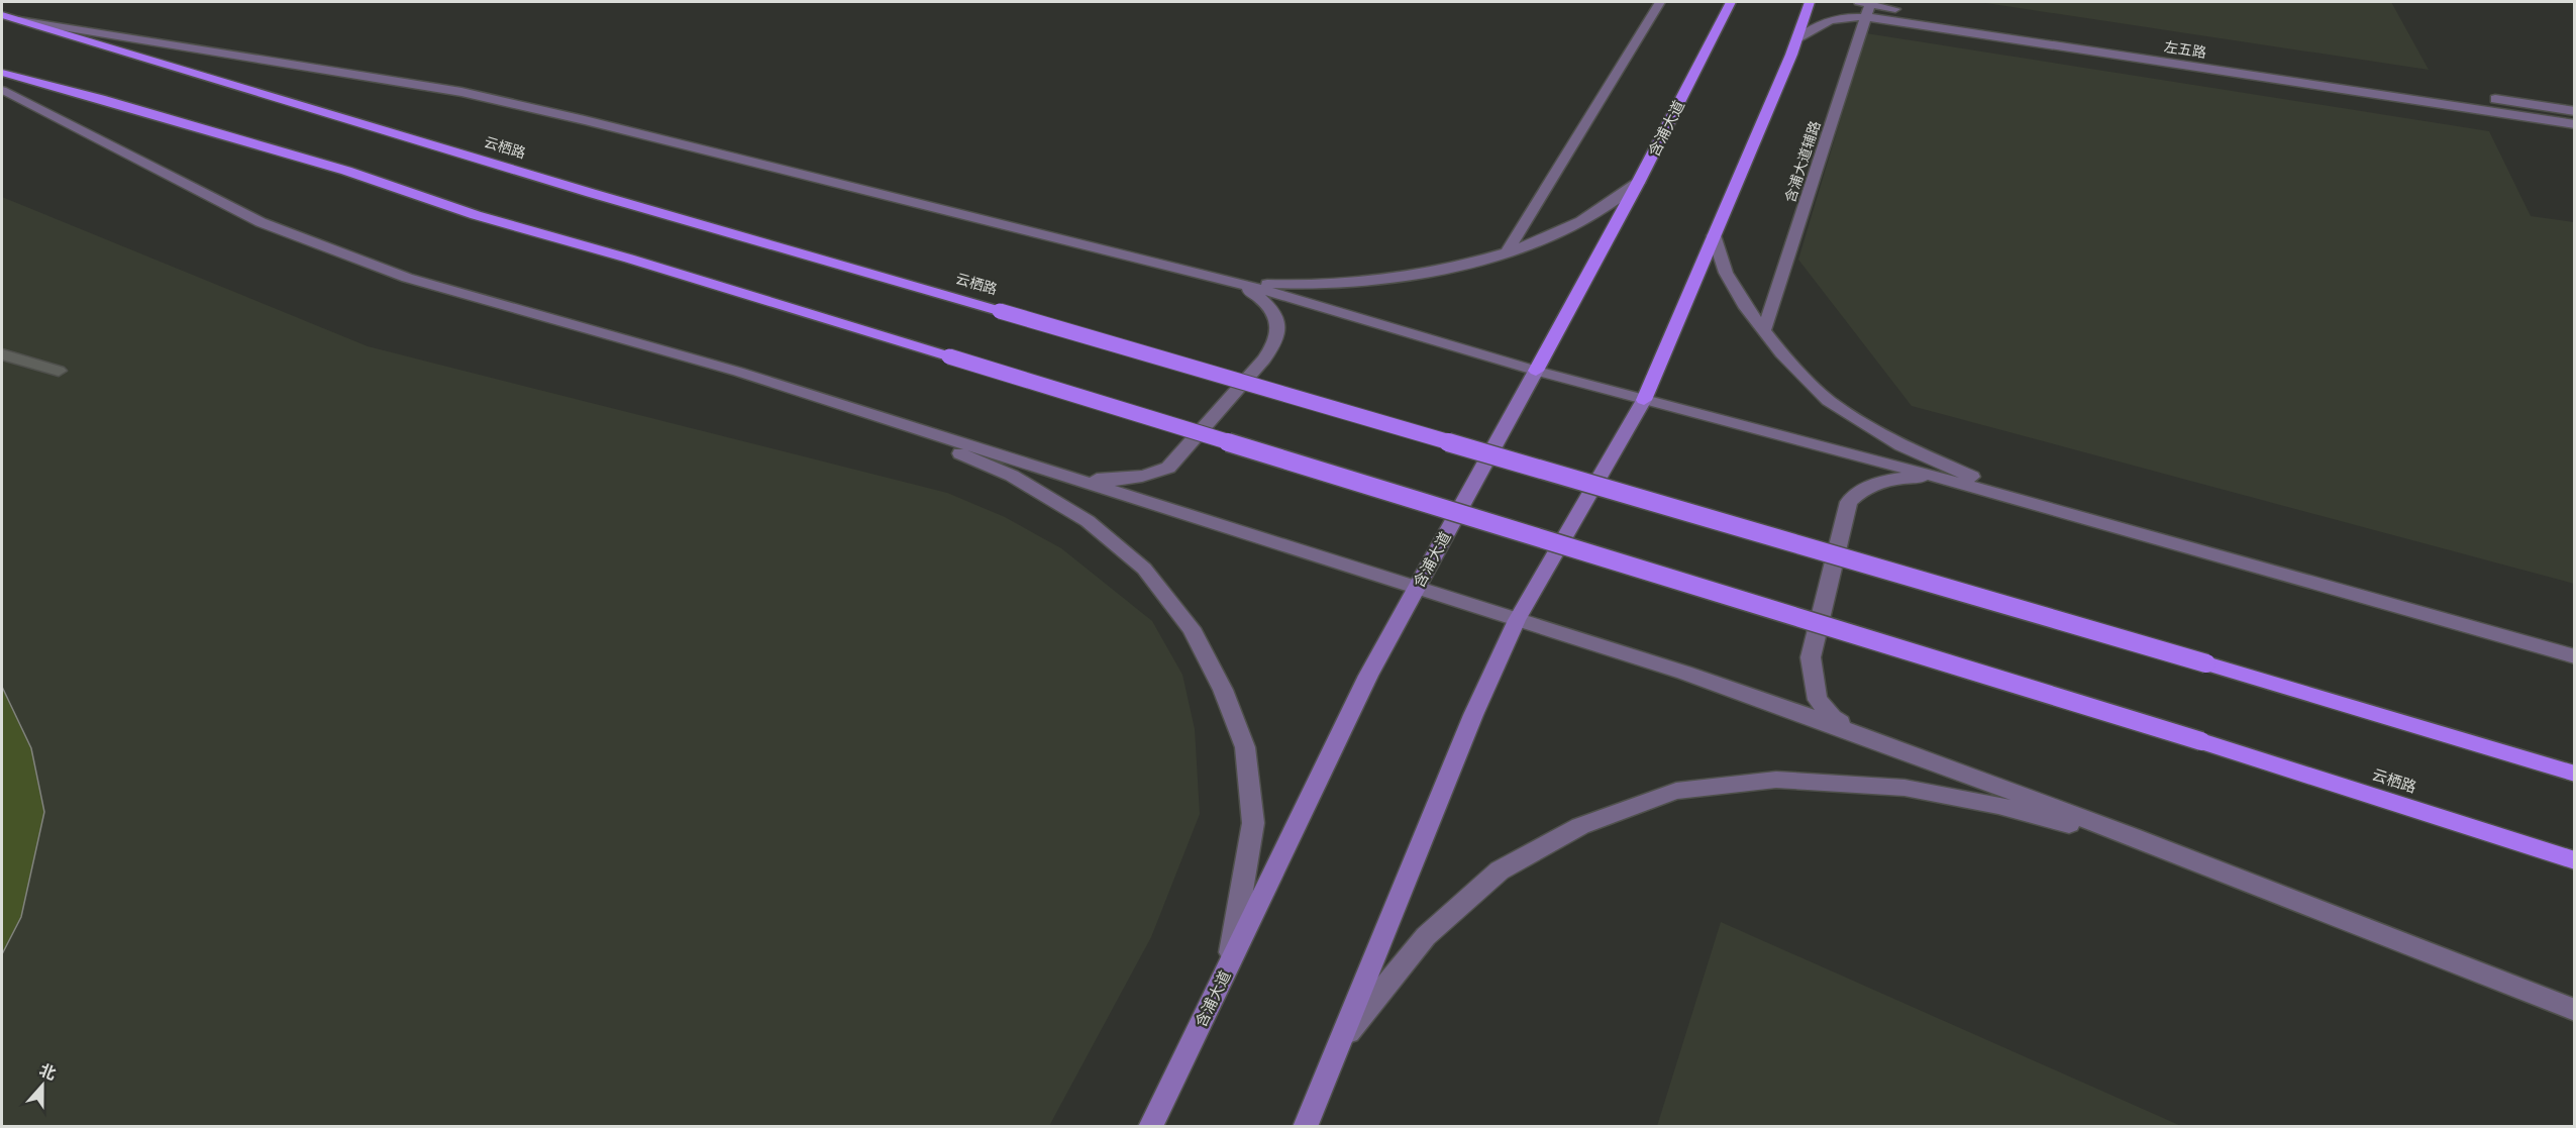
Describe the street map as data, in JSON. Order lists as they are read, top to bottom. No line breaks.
{"streets":{"highway":["含浦大道","云栖路"],"main road":["左五路","含浦大道辅路"]},"crossings":[["左五路","含浦大道辅路"]],"north":"top"}
